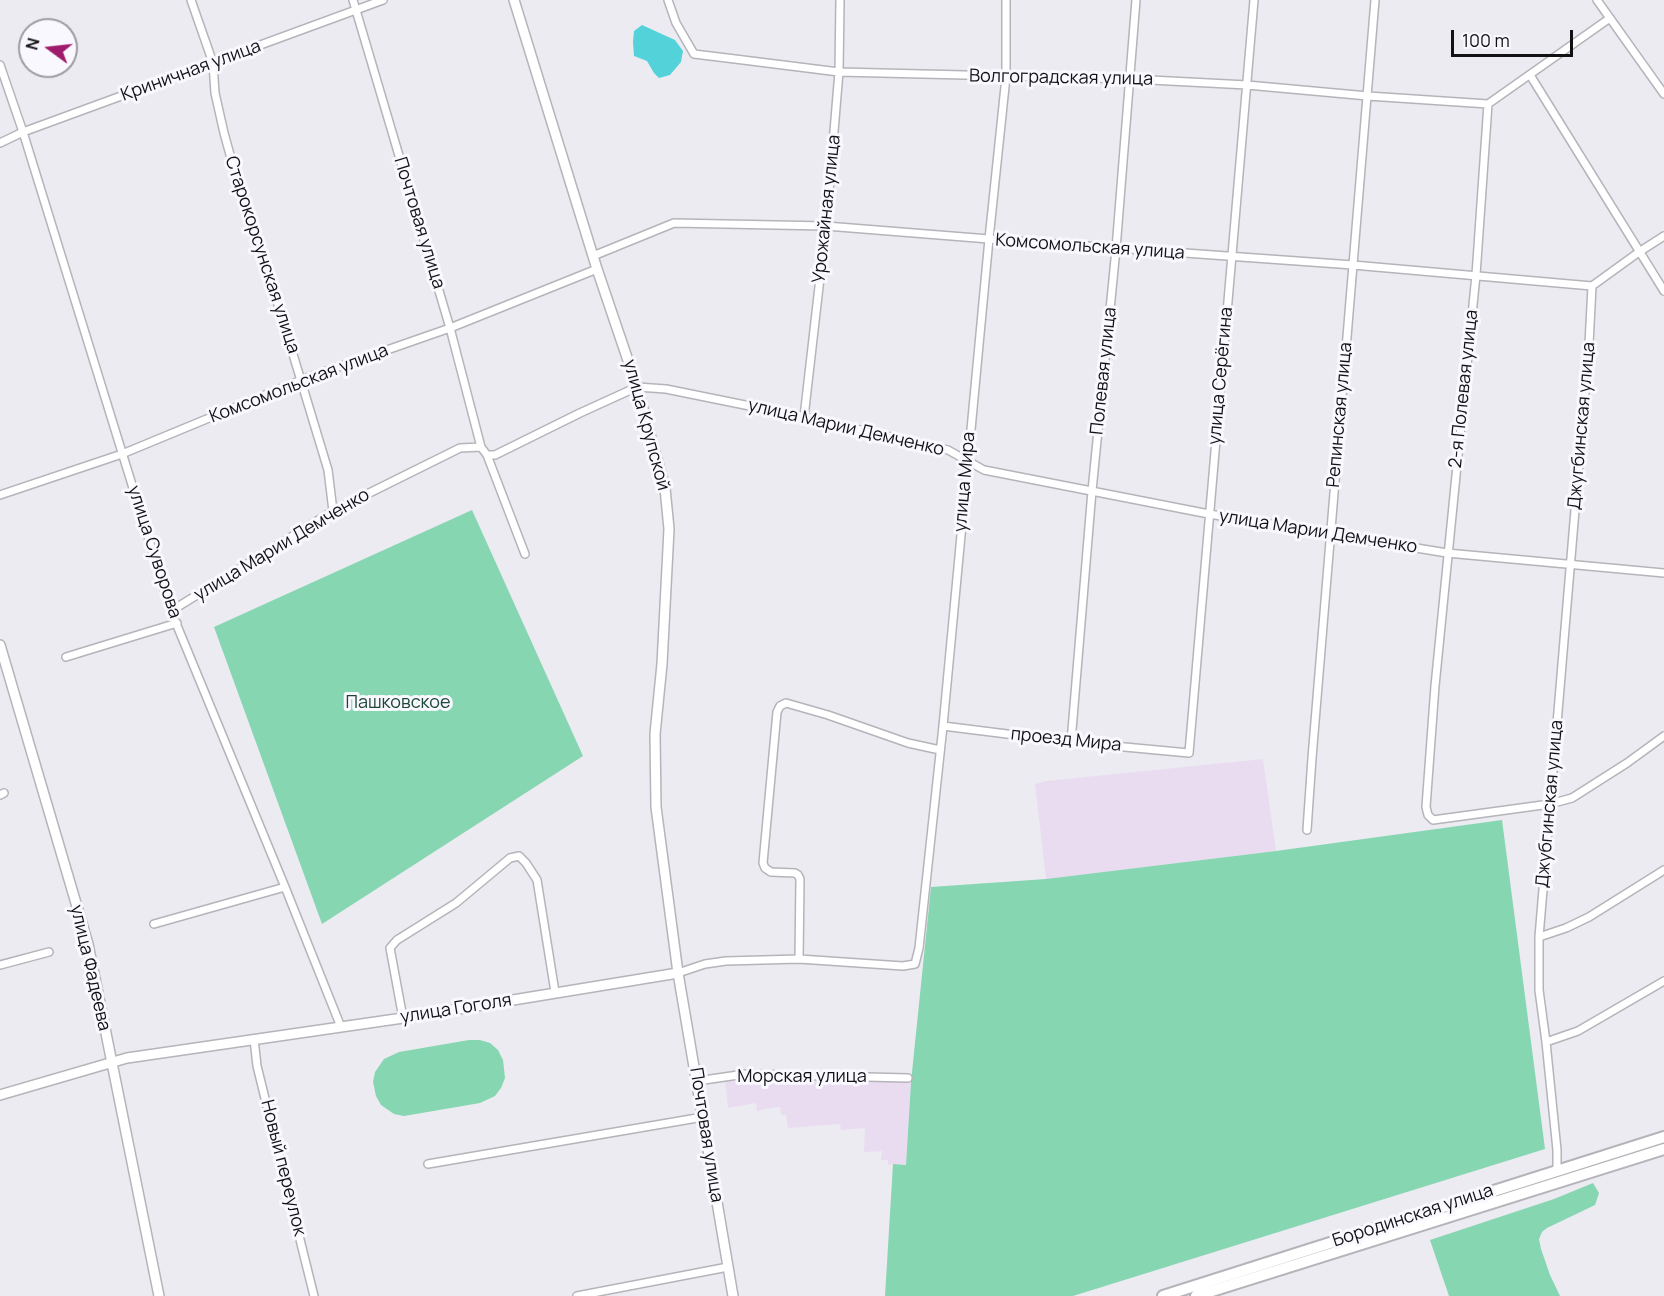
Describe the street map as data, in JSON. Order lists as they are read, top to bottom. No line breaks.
{"streets":{"main road":["Бородинская улица"],"street":["Криничная улица","Волгоградская улица","Урожайная улица","Почтовая улица","Комсомольская улица","Старокорсунская улица","Полевая улица","улица Серёгина","2-я Полевая улица","Репинская улица","улица Крупской","Джугбинская улица","улица Марии Демченко","улица Мира","улица Суворова","проезд Мира","Джубгинская улица","улица Фадеева","улица Гоголя","Морская улица","Новый переулок"]},"crossings":[["Криничная улица","Почтовая улица"],["Криничная улица","Старокорсунская улица"],["Криничная улица","улица Суворова"],["Волгоградская улица","Урожайная улица"],["Волгоградская улица","Полевая улица"],["Волгоградская улица","улица Серёгина"],["Волгоградская улица","2-я Полевая улица"],["Волгоградская улица","Репинская улица"],["Волгоградская улица","улица Мира"],["Урожайная улица","Комсомольская улица"],["Урожайная улица","улица Марии Демченко"],["Почтовая улица","Комсомольская улица"],["Почтовая улица","улица Крупской"],["Почтовая улица","улица Марии Демченко"],["Почтовая улица","улица Гоголя"],["Почтовая улица","Морская улица"],["Комсомольская улица","Старокорсунская улица"],["Комсомольская улица","Полевая улица"],["Комсомольская улица","улица Серёгина"],["Комсомольская улица","2-я Полевая улица"],["Комсомольская улица","Репинская улица"],["Комсомольская улица","улица Крупской"],["Комсомольская улица","Джугбинская улица"],["Комсомольская улица","улица Мира"],["Комсомольская улица","улица Суворова"],["Старокорсунская улица","улица Марии Демченко"],["Полевая улица","улица Марии Демченко"],["Полевая улица","проезд Мира"],["улица Серёгина","улица Марии Демченко"],["улица Серёгина","проезд Мира"],["2-я Полевая улица","улица Марии Демченко"],["2-я Полевая улица","Джубгинская улица"],["Репинская улица","улица Марии Демченко"],["улица Крупской","улица Марии Демченко"],["улица Крупской","улица Гоголя"],["Джугбинская улица","улица Марии Демченко"],["Джугбинская улица","Джубгинская улица"],["улица Марии Демченко","улица Мира"],["улица Марии Демченко","улица Суворова"],["улица Марии Демченко","Джубгинская улица"],["улица Мира","проезд Мира"],["улица Мира","улица Гоголя"],["улица Суворова","улица Гоголя"],["Джубгинская улица","Бородинская улица"],["улица Фадеева","улица Гоголя"],["улица Гоголя","Новый переулок"]],"parks":["Пашковское"],"scale_bar":"100 m","north":"left"}
